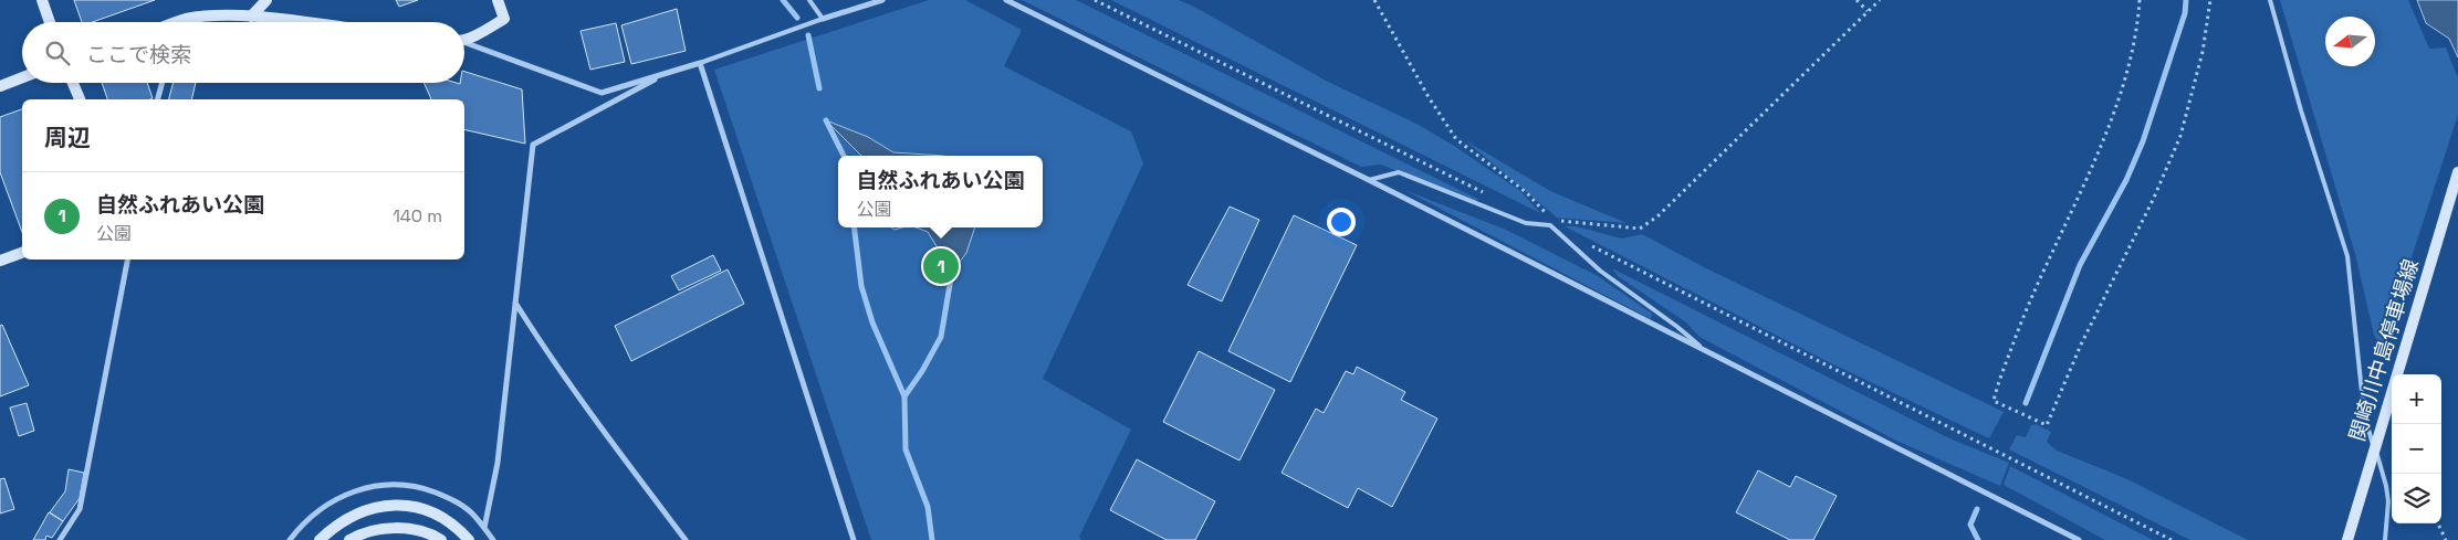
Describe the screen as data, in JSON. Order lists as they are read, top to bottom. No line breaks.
{"streets":{"main road":["関崎川中島停車場線"]},"north":"left","page":{"search":"ここで検索","heading":"周辺","popup":["自然ふれあい公園","公園"],"list":[{"mark":"1","name":"自然ふれあい公園","note":"公園","value":"140 m"}],"pins":"1","map_buttons":["+","−"]}}
